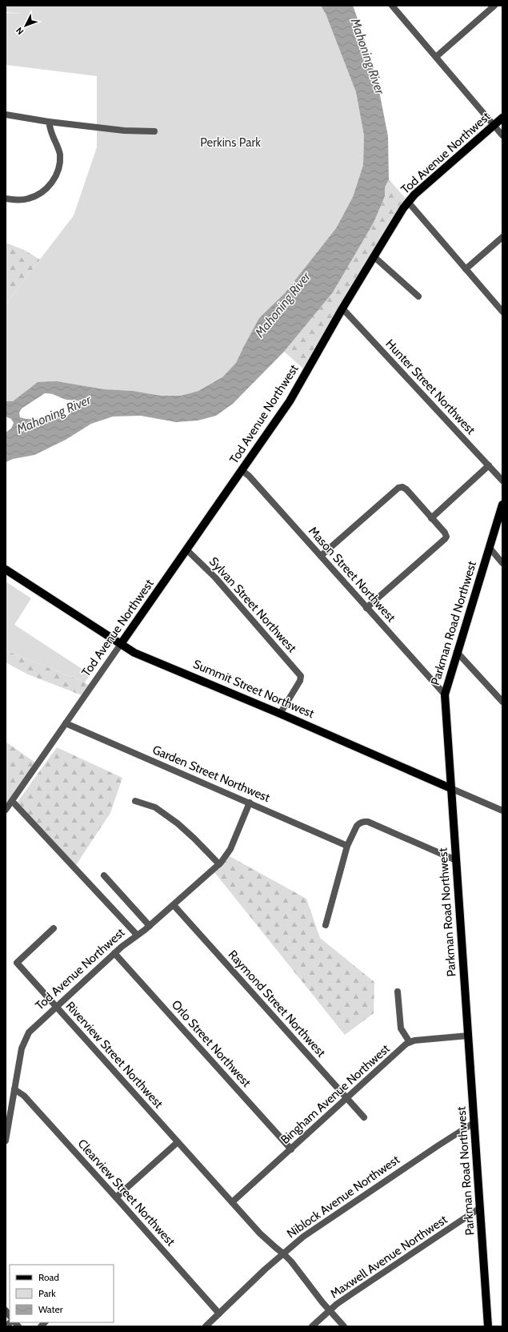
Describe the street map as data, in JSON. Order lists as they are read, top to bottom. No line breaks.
{"streets":{"main road":["Tod Avenue Northwest","Parkman Road Northwest","Summit Street Northwest"],"street":["Hunter Street Northwest","Mason Street Northwest","Sylvan Street Northwest","Garden Street Northwest","Raymond Street Northwest","Orlo Street Northwest","Riverview Street Northwest","Bingham Avenue Northwest","Clearview Street Northwest","Niblock Avenue Northwest","Maxwell Avenue Northwest"]},"crossings":[["Tod Avenue Northwest","Hunter Street Northwest"],["Tod Avenue Northwest","Mason Street Northwest"],["Tod Avenue Northwest","Sylvan Street Northwest"],["Tod Avenue Northwest","Summit Street Northwest"],["Tod Avenue Northwest","Garden Street Northwest"],["Tod Avenue Northwest","Orlo Street Northwest"],["Tod Avenue Northwest","Riverview Street Northwest"],["Tod Avenue Northwest","Clearview Street Northwest"],["Mason Street Northwest","Parkman Road Northwest"],["Sylvan Street Northwest","Summit Street Northwest"],["Parkman Road Northwest","Summit Street Northwest"],["Parkman Road Northwest","Niblock Avenue Northwest"],["Parkman Road Northwest","Maxwell Avenue Northwest"],["Raymond Street Northwest","Bingham Avenue Northwest"],["Orlo Street Northwest","Bingham Avenue Northwest"],["Riverview Street Northwest","Bingham Avenue Northwest"],["Clearview Street Northwest","Niblock Avenue Northwest"]],"water":["Mahoning River"],"parks":["Perkins Park"],"legend":["Road","Park","Water"],"north":"bottom left"}
